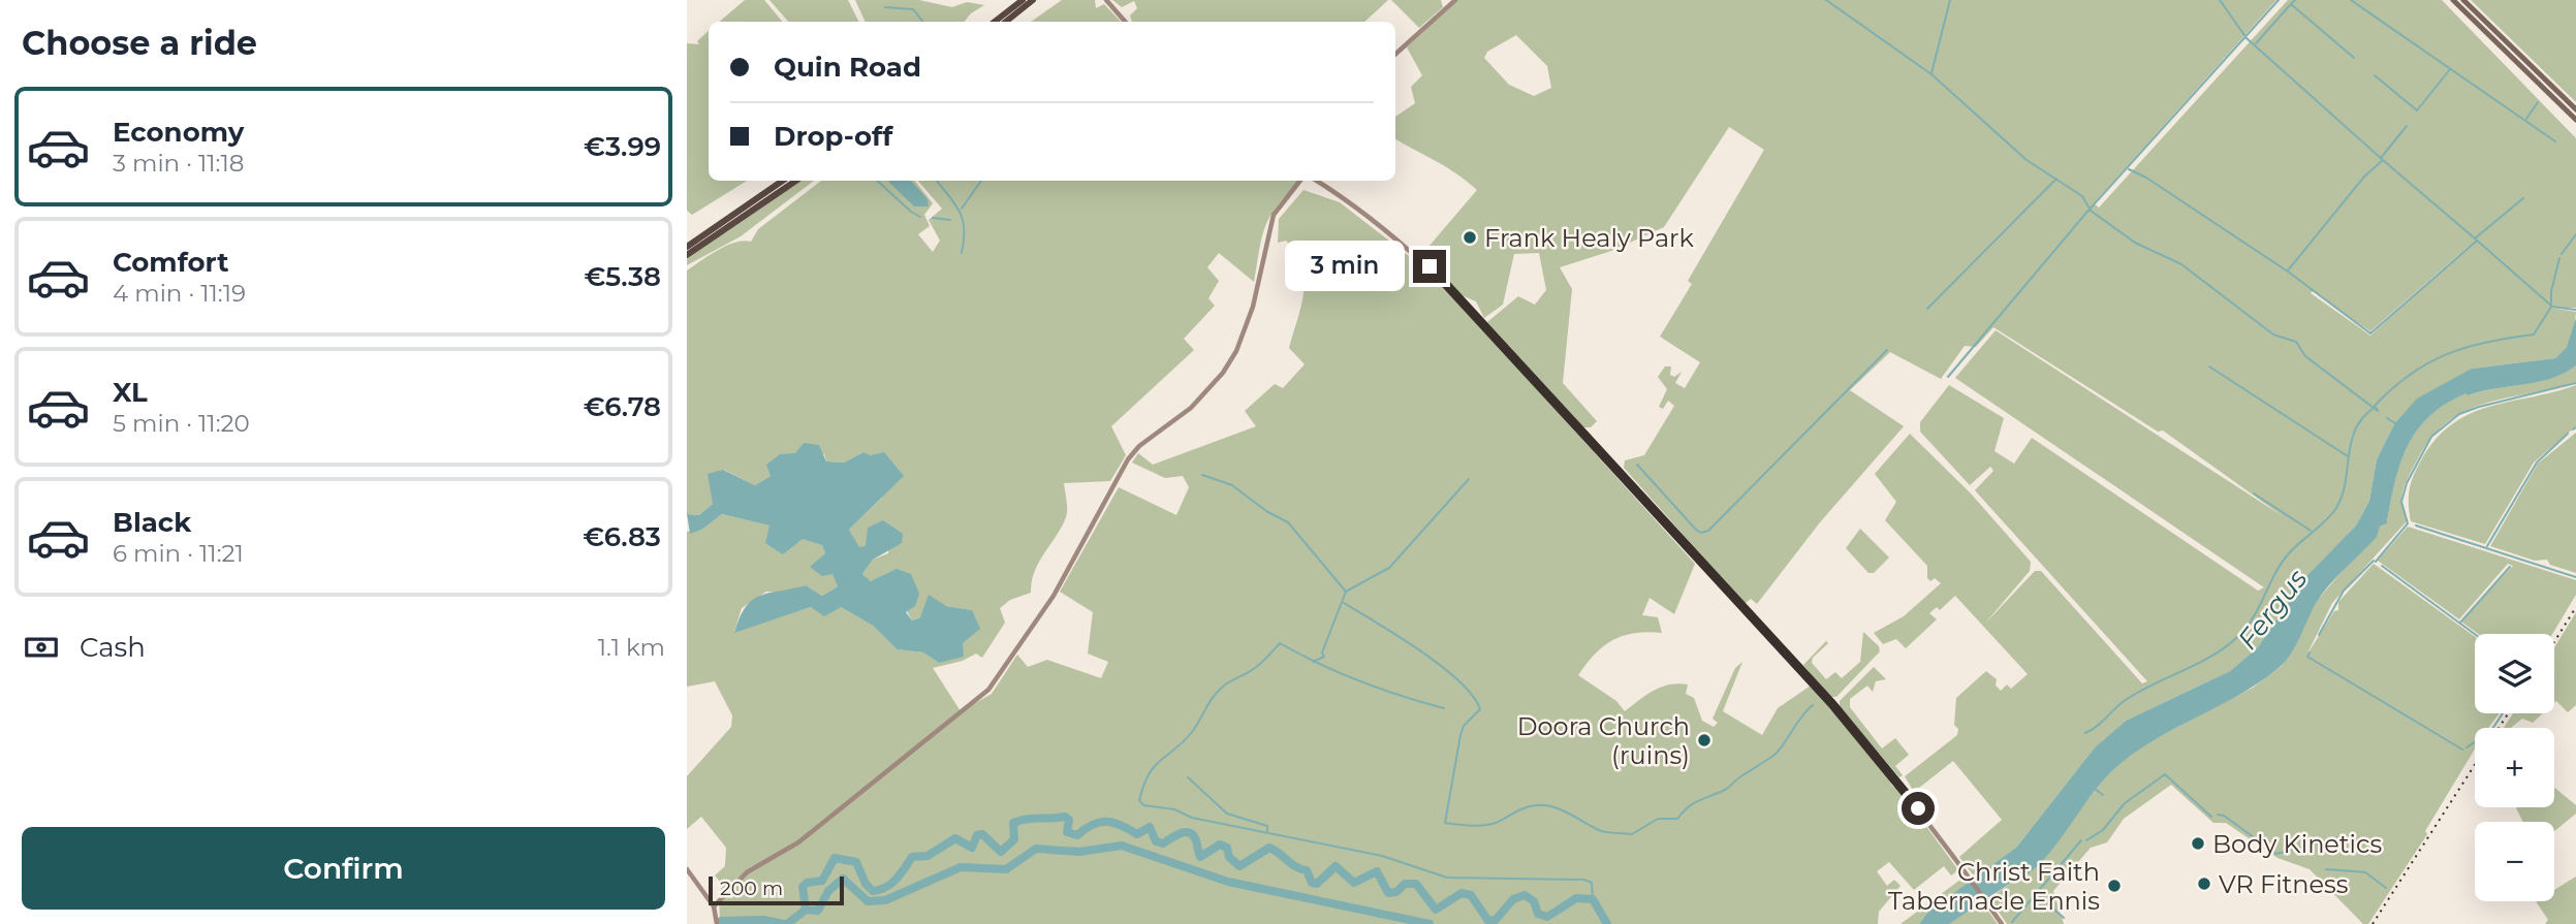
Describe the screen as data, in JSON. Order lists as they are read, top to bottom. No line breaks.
{"water":["Fergus"],"places":["Frank Healy Park","Doora Church (ruins)","Body Kinetics","VR Fitness","Christ Faith Tabernacle Ennis"],"scale_bar":"200 m","page":{"heading":"Choose a ride","banner":["Quin Road","Drop-off"],"list":[{"name":"Economy","note":"3 min · 11:18","value":"€3.99"},{"name":"Comfort","note":"4 min · 11:19","value":"€5.38"},{"name":"XL","note":"5 min · 11:20","value":"€6.78"},{"name":"Black","note":"6 min · 11:21","value":"€6.83"}],"bubble":"3 min","pay":["Cash","1.1 km"],"map_buttons":["+","−"],"buttons":"Confirm","scale":"200 m"}}
